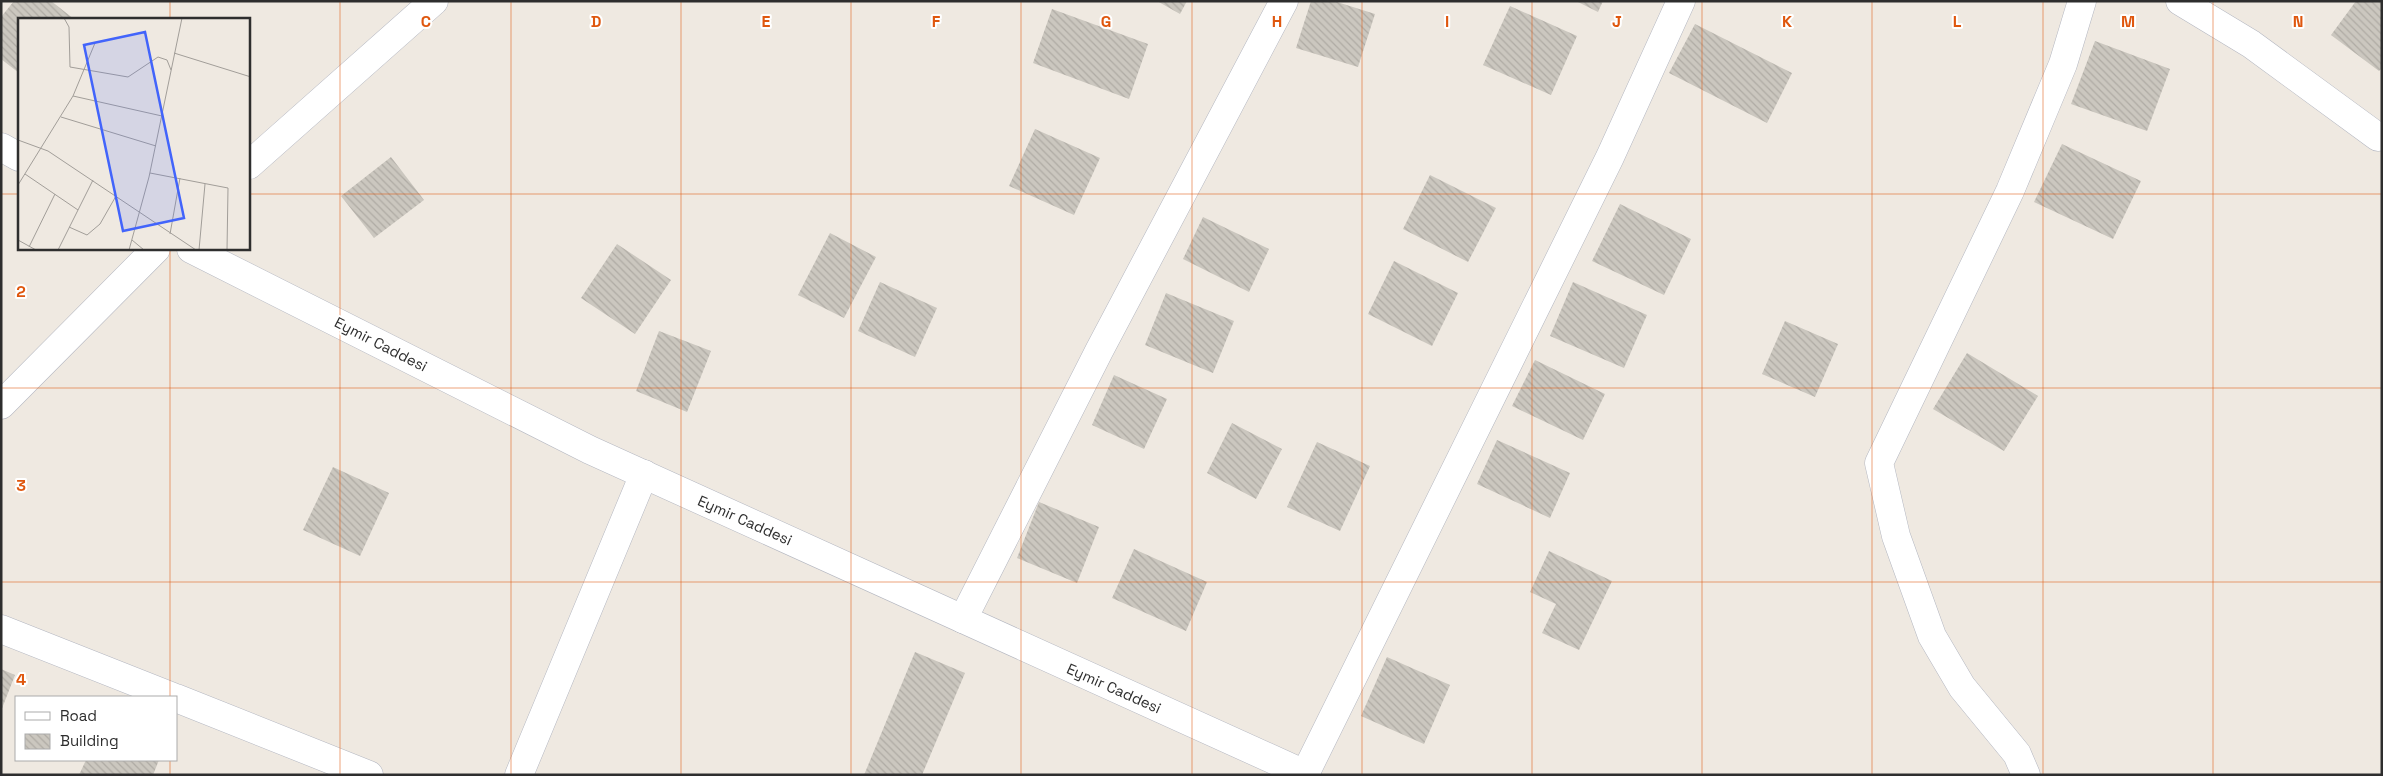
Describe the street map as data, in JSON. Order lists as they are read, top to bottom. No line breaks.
{"streets":{"street":["Eymir Caddesi"]},"legend":["Road","Building"],"grid":{"columns":["C","D","E","F","G","H","I","J","K","L","M","N"],"rows":["2","3","4"]}}
